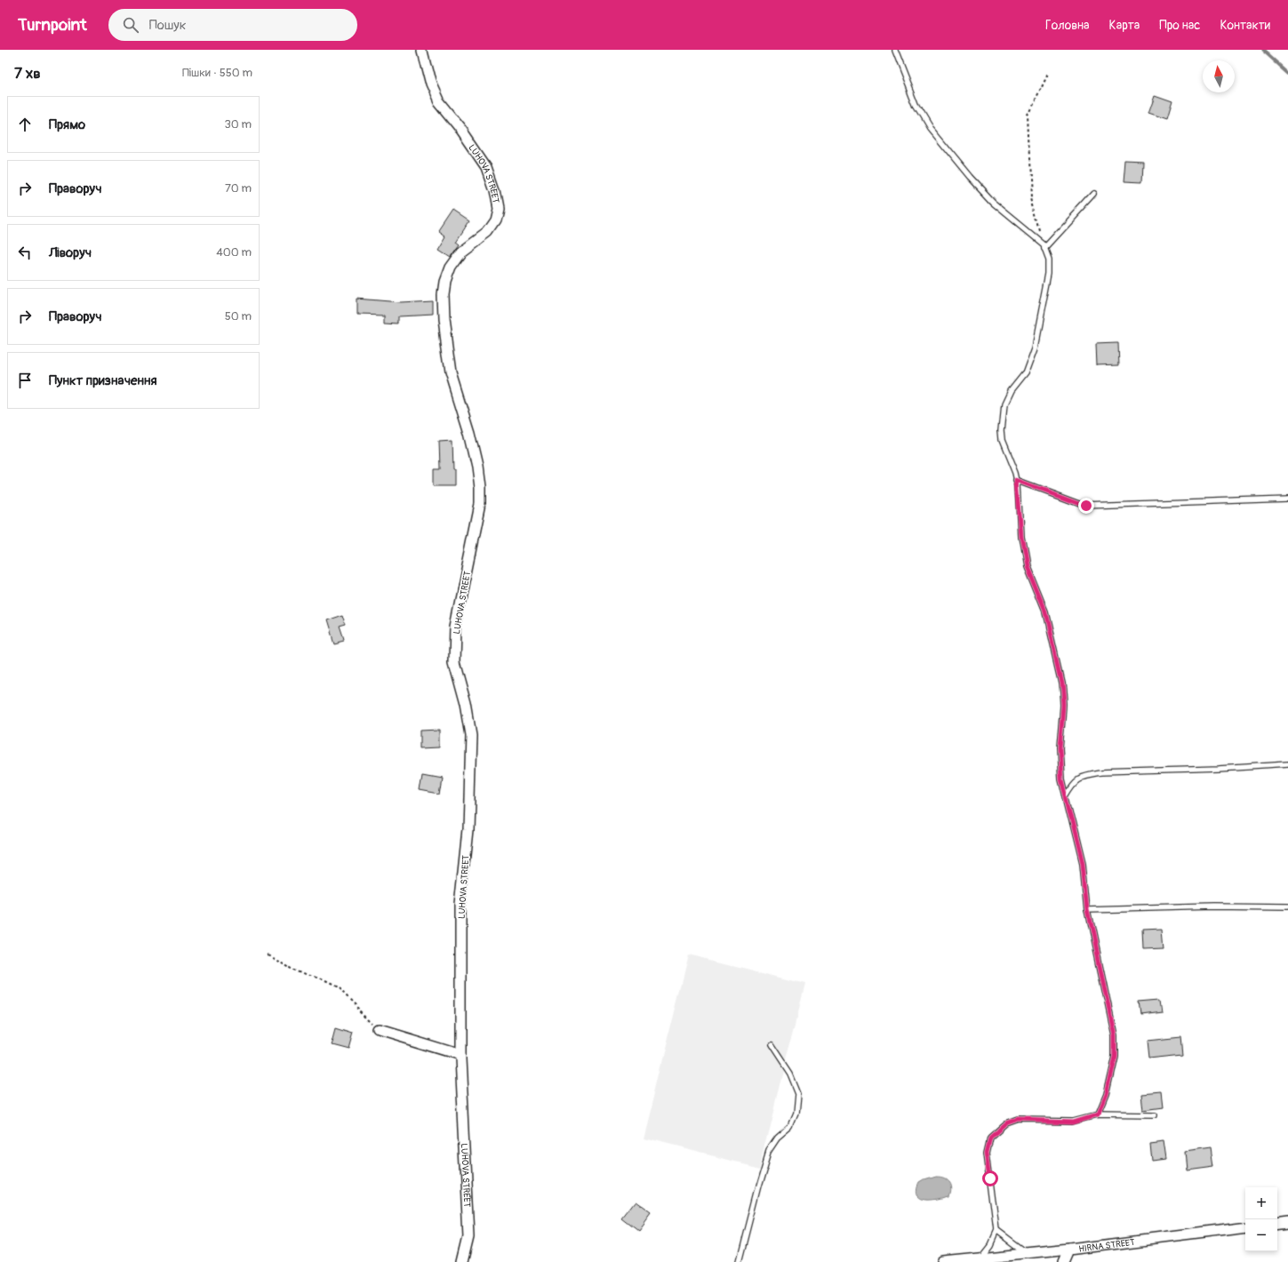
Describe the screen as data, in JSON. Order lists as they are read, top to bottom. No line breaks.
{"streets":{"street":["LUHOVA STREET","HIRNA STREET"]},"north":"top","page":{"header":"Turnpoint","search":"Пошук","nav":["Головна","Карта","Про нас","Контакти"],"heading":["7 хв","Пішки · 550 m"],"list":[["Прямо","30 m"],["Праворуч","70 m"],["Ліворуч","400 m"],["Праворуч","50 m"],"Пункт призначення"],"map_buttons":["+","−"]}}
